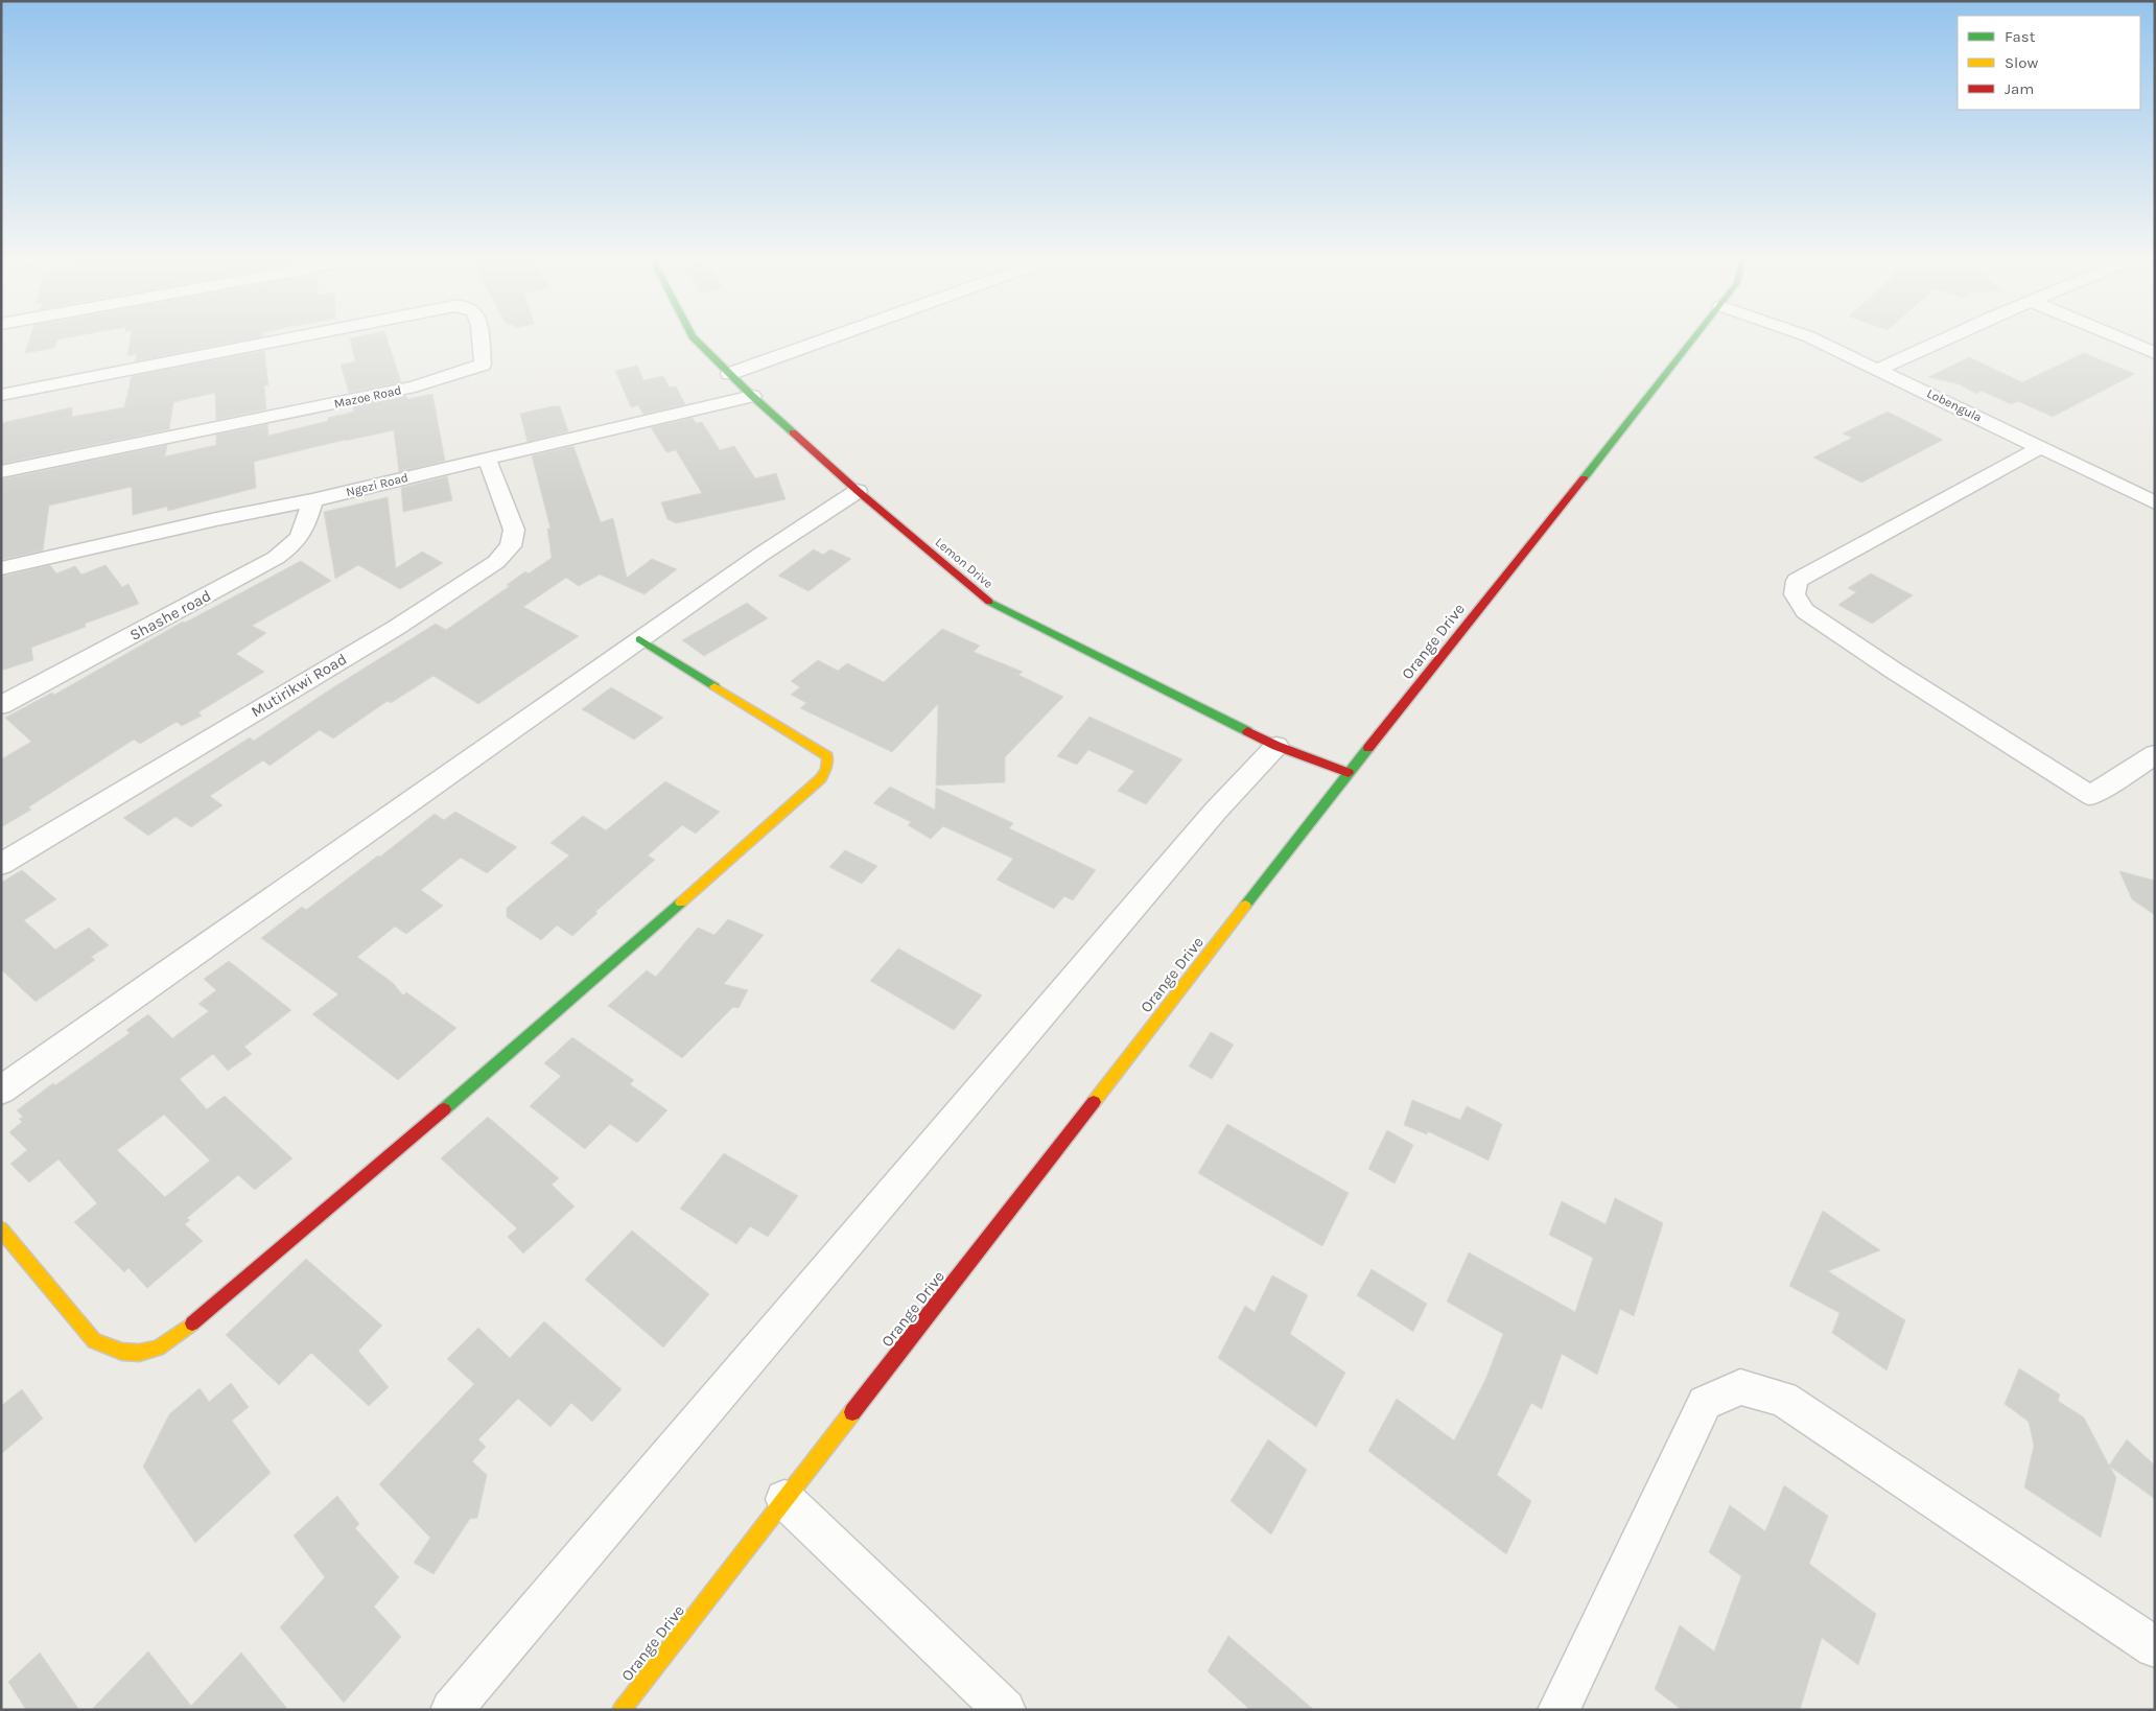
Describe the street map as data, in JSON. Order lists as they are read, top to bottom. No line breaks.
{"streets":{"street":["Mazoe Road","Lobengula","Ngezi Road","Lemon Drive","Shashe road","Orange Drive","Mutirikwi Road"]},"crossings":[["Ngezi Road","Lemon Drive"],["Ngezi Road","Shashe road"],["Ngezi Road","Mutirikwi Road"],["Lemon Drive","Orange Drive"]],"legend":["Fast","Slow","Jam"]}
